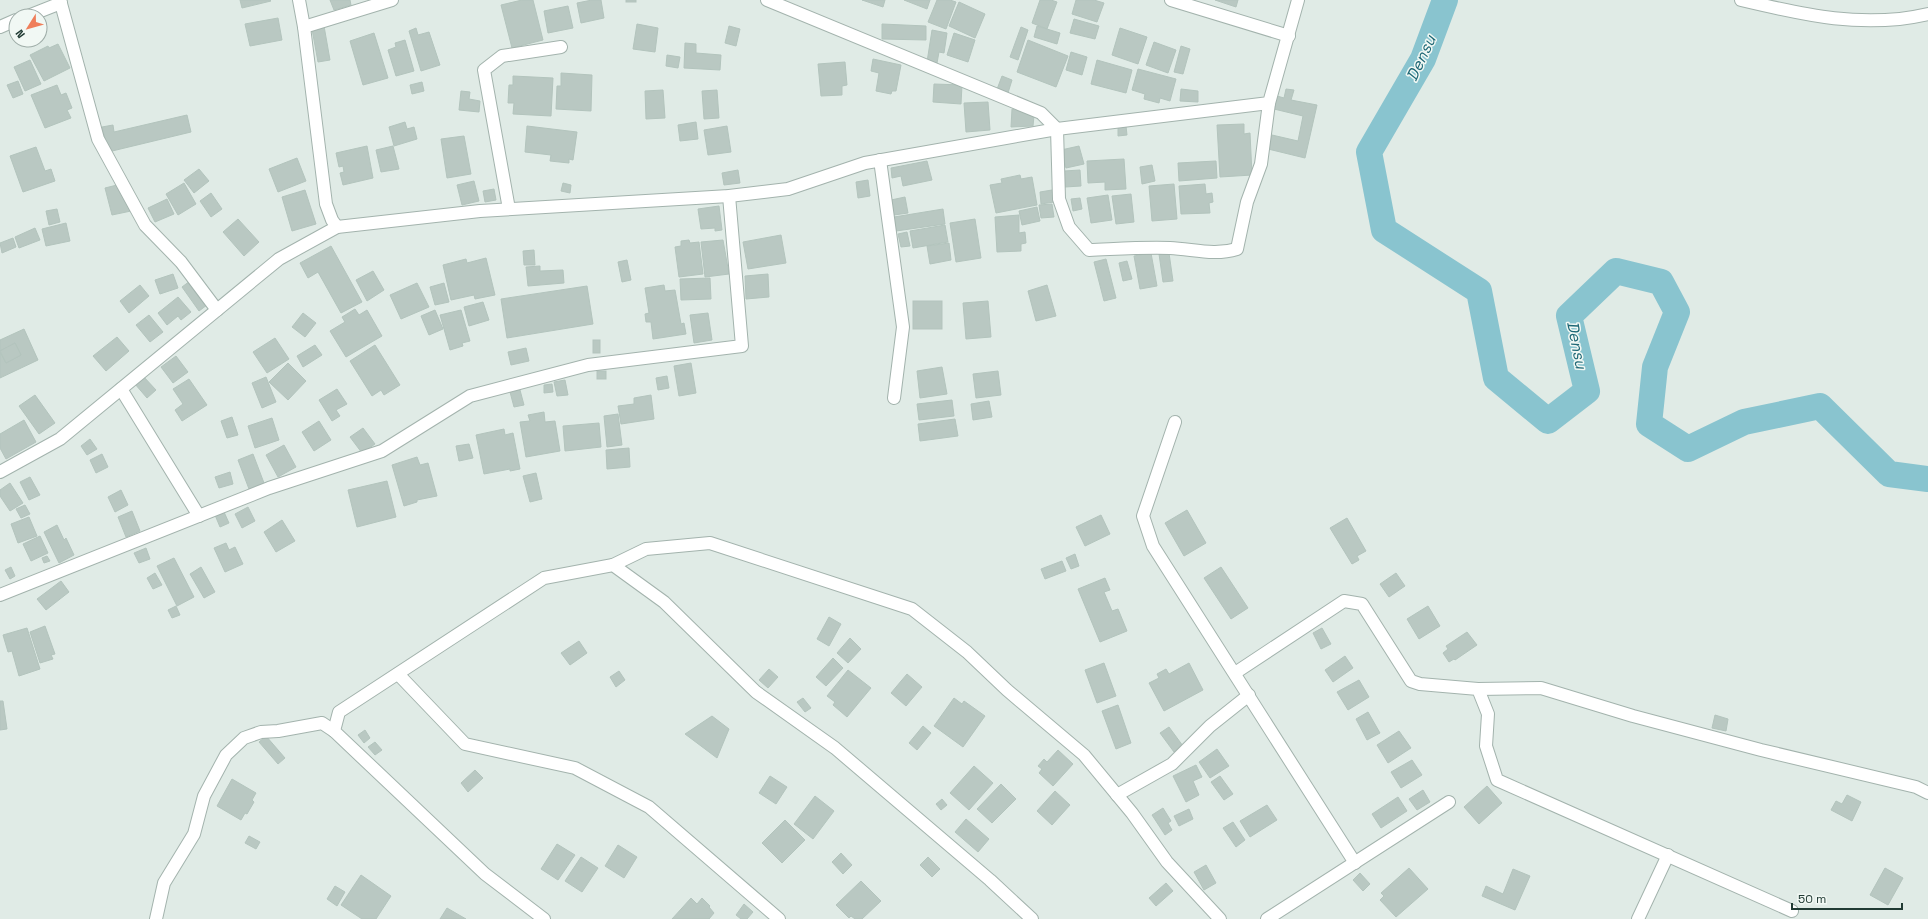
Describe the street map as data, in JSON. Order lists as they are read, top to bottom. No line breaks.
{"water":["Densu"],"scale_bar":"50 m","north":"bottom left"}
